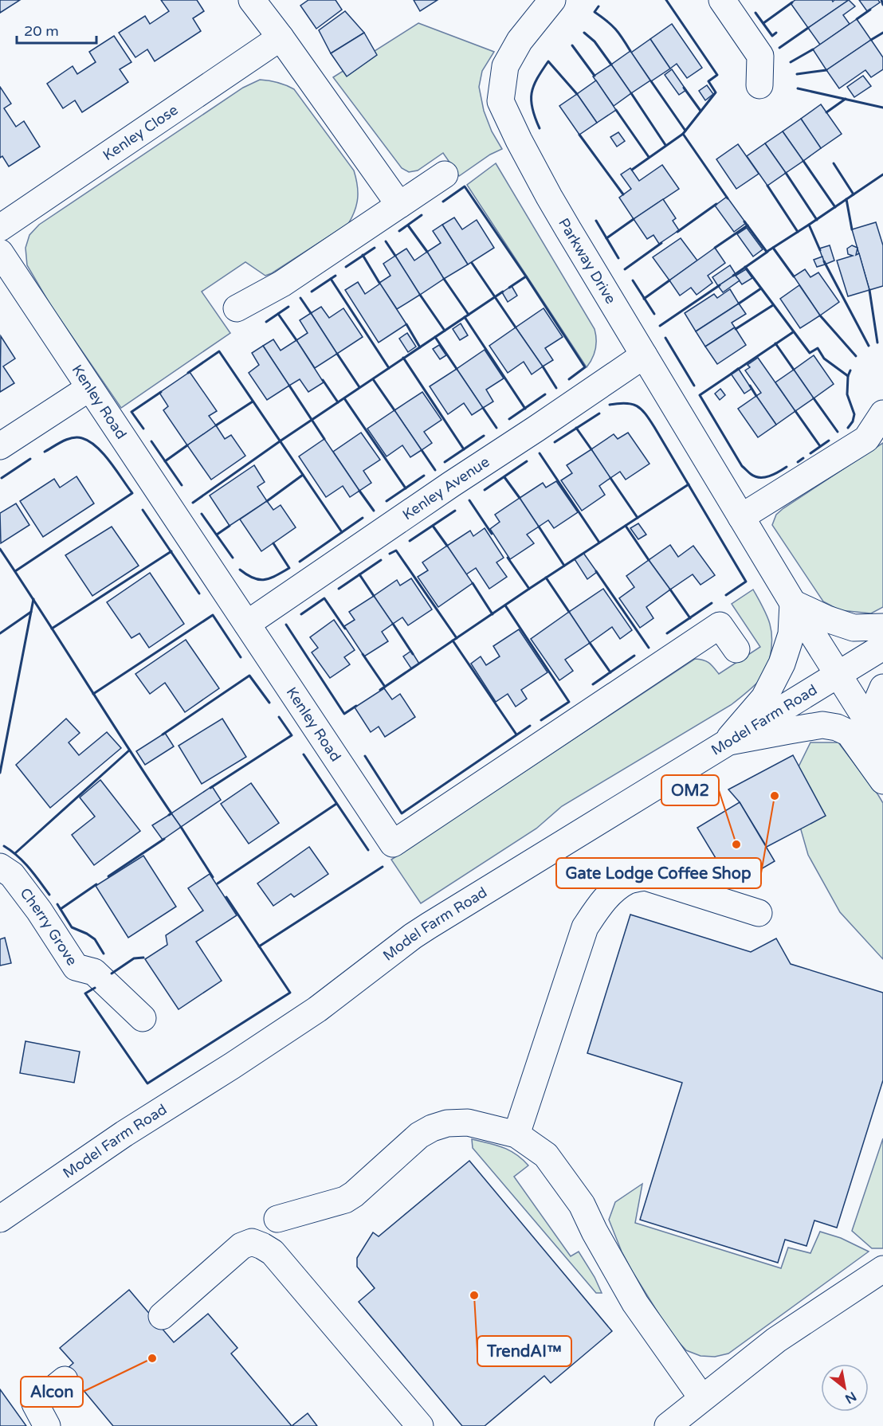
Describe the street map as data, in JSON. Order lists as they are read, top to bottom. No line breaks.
{"streets":{"street":["Kenley Close","Parkway Drive","Kenley Road","Kenley Avenue","Model Farm Road","Cherry Grove"]},"crossings":[["Parkway Drive","Kenley Avenue"],["Parkway Drive","Model Farm Road"],["Kenley Road","Kenley Avenue"]],"places":["Gate Lodge Coffee Shop","OM2","TrendAI™","Alcon"],"scale_bar":"20 m","north":"bottom right"}
